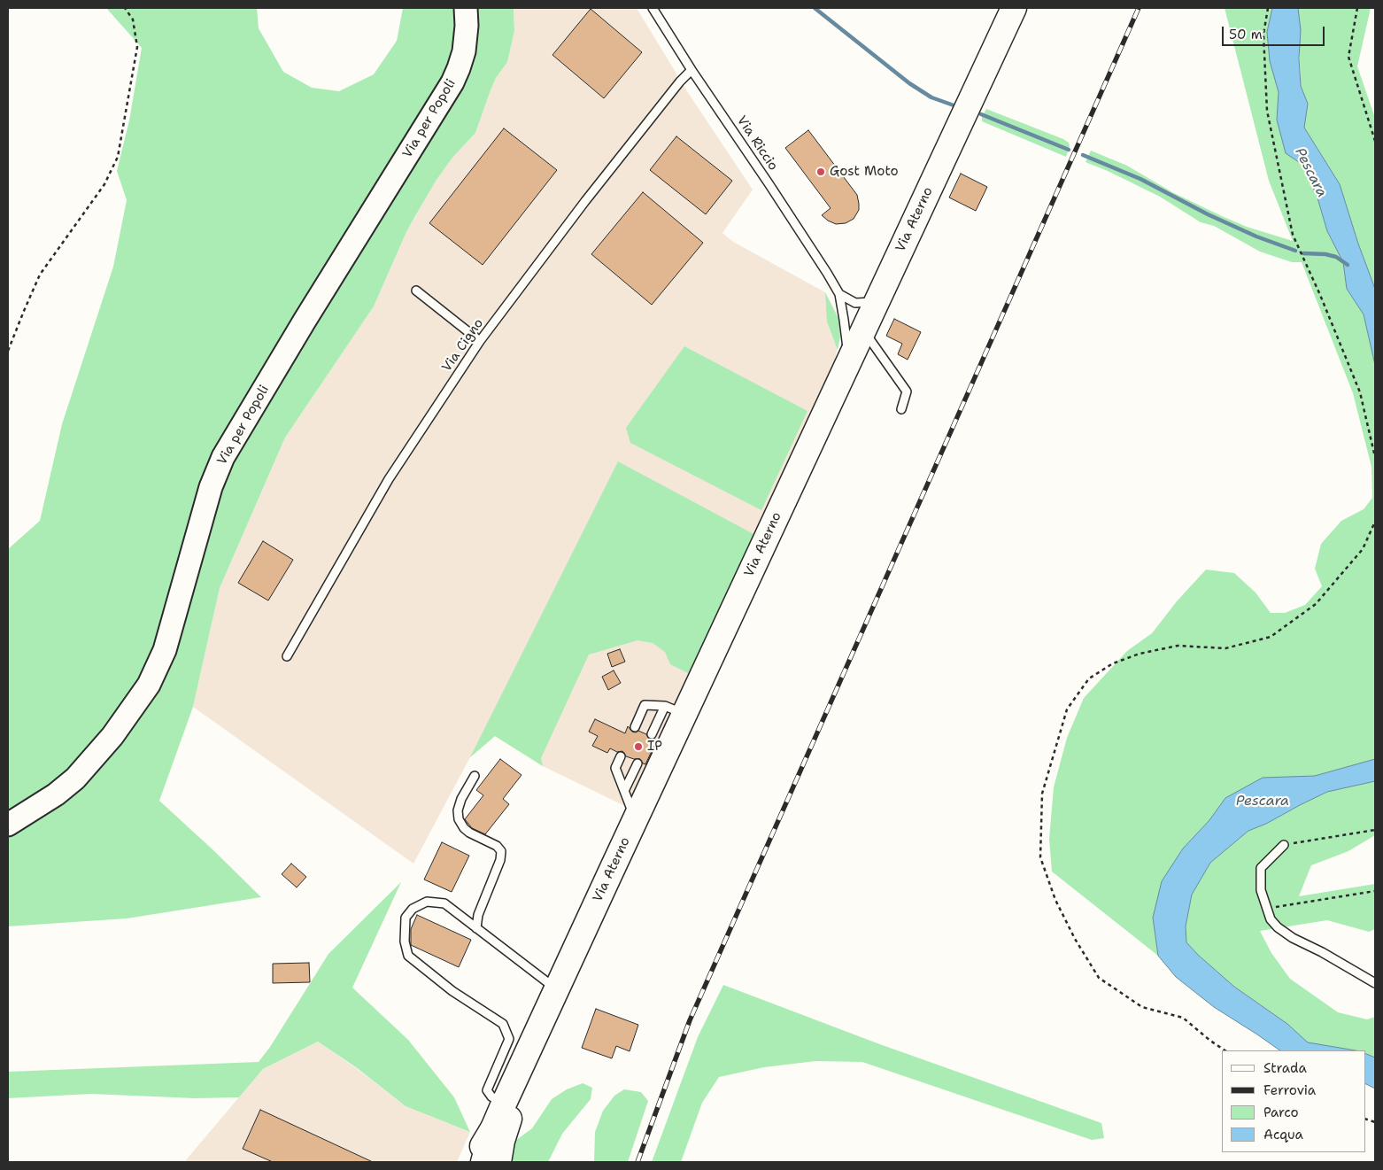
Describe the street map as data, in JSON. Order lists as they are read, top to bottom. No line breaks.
{"streets":{"main road":["Via per Popoli","Via Aterno"],"lane":["Via Riccio","Via Cigno"]},"crossings":[["Via Riccio","Via Aterno"],["Via Riccio","Via Cigno"]],"water":["Pescara"],"places":["Gost Moto","IP"],"legend":["Strada","Ferrovia","Parco","Acqua"],"scale_bar":"50 m"}
